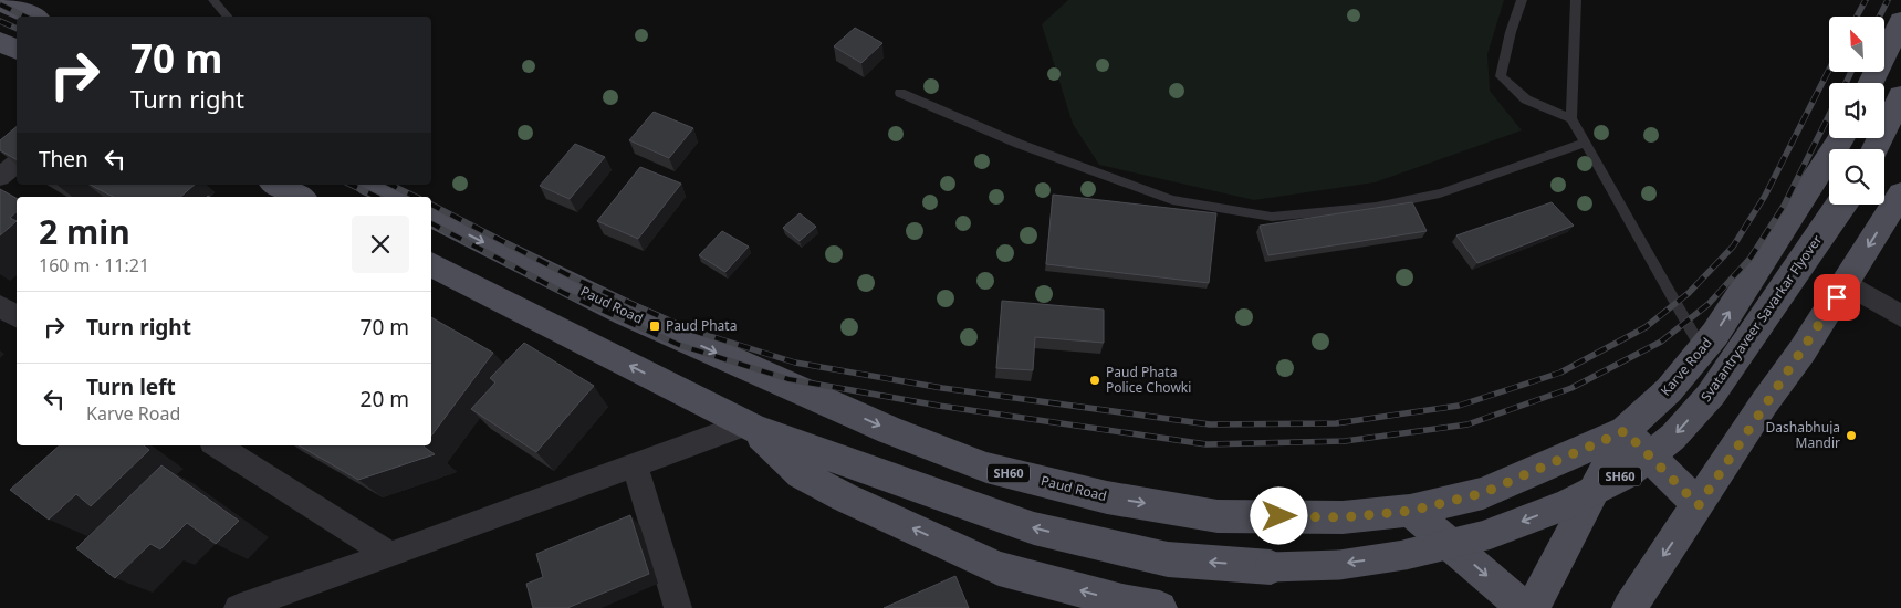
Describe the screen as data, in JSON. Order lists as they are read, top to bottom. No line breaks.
{"streets":{"main road":["Paud Road","Svatantryaveer Savarkar Flyover","Karve Road","SH60"]},"crossings":[["Paud Road","Karve Road"]],"one_way":["Svatantryaveer Savarkar Flyover"],"places":{"transit":["Paud Phata"],"other":["Paud Phata Police Chowki","Dashabhuja Mandir"]},"north":"top left","page":{"turn":["70 m","Turn right"],"then":"Then","heading":["2 min","160 m · 11:21"],"list":[{"name":"Turn right","value":"70 m"},{"name":"Turn left","note":"Karve Road","value":"20 m"}]}}
